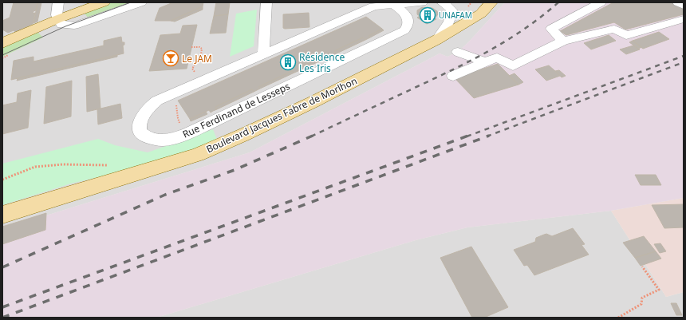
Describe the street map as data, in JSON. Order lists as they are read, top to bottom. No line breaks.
{"streets":{"main road":["Boulevard Jacques Fabre de Morlhon"],"street":["Rue Ferdinand de Lesseps"]},"places":{"building":["UNAFAM","Résidence Les Iris"],"bar":["Le JAM"]}}
